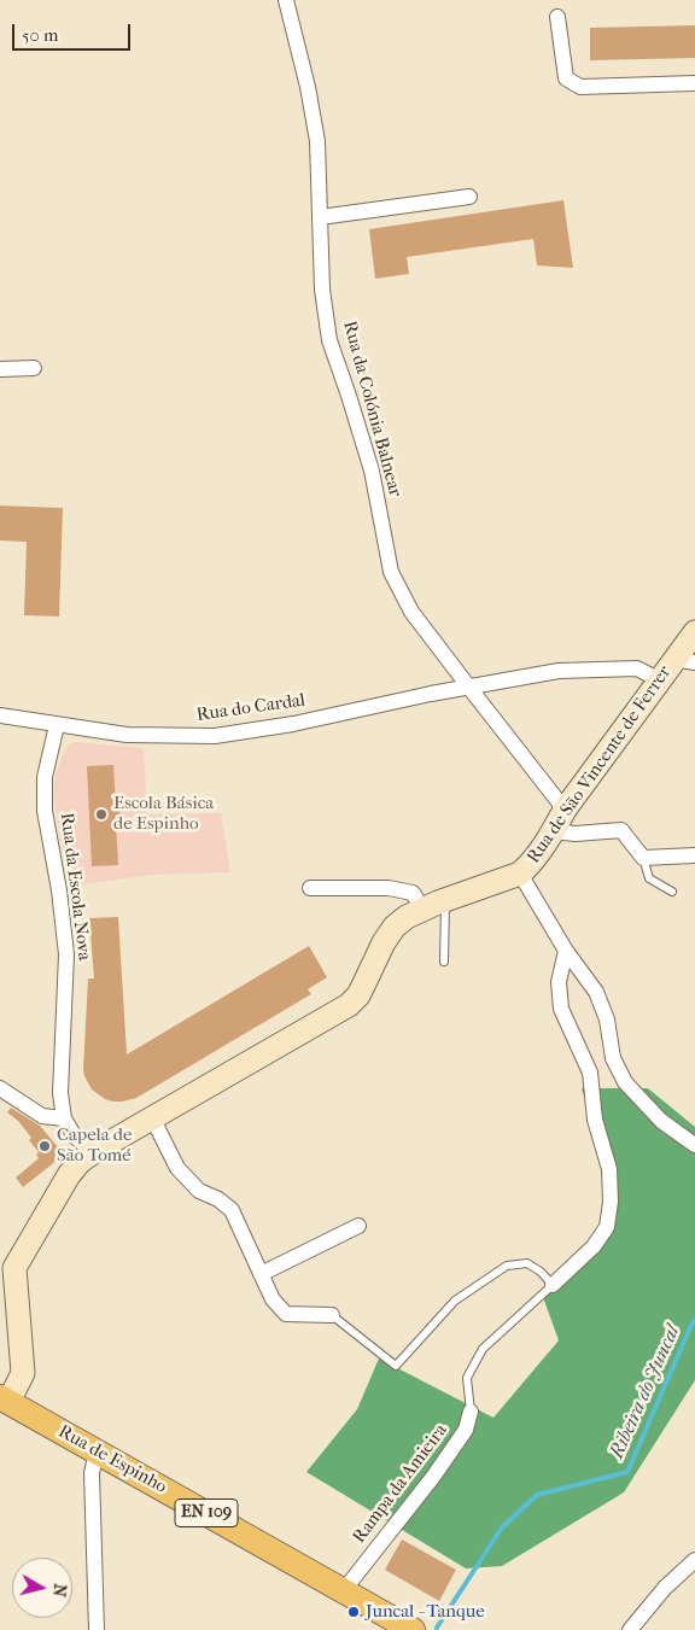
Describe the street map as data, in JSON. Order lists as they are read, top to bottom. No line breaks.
{"streets":{"main road":["Rua de Espinho","EN 109"],"street":["Rua da Colónia Balnear","Rua do Cardal","Rua de São Vincente de Ferrer","Rua da Escola Nova","Rampa da Amieira"]},"crossings":[["Rua da Colónia Balnear","Rua do Cardal"],["Rua da Colónia Balnear","Rua de São Vincente de Ferrer"],["Rua do Cardal","Rua de São Vincente de Ferrer"],["Rua do Cardal","Rua da Escola Nova"],["Rua de Espinho","Rampa da Amieira"]],"water":["Ribeira do Juncal"],"places":["Escola Básica de Espinho","Capela de São Tomé","Juncal - Tanque"],"scale_bar":"50 m","north":"right"}
